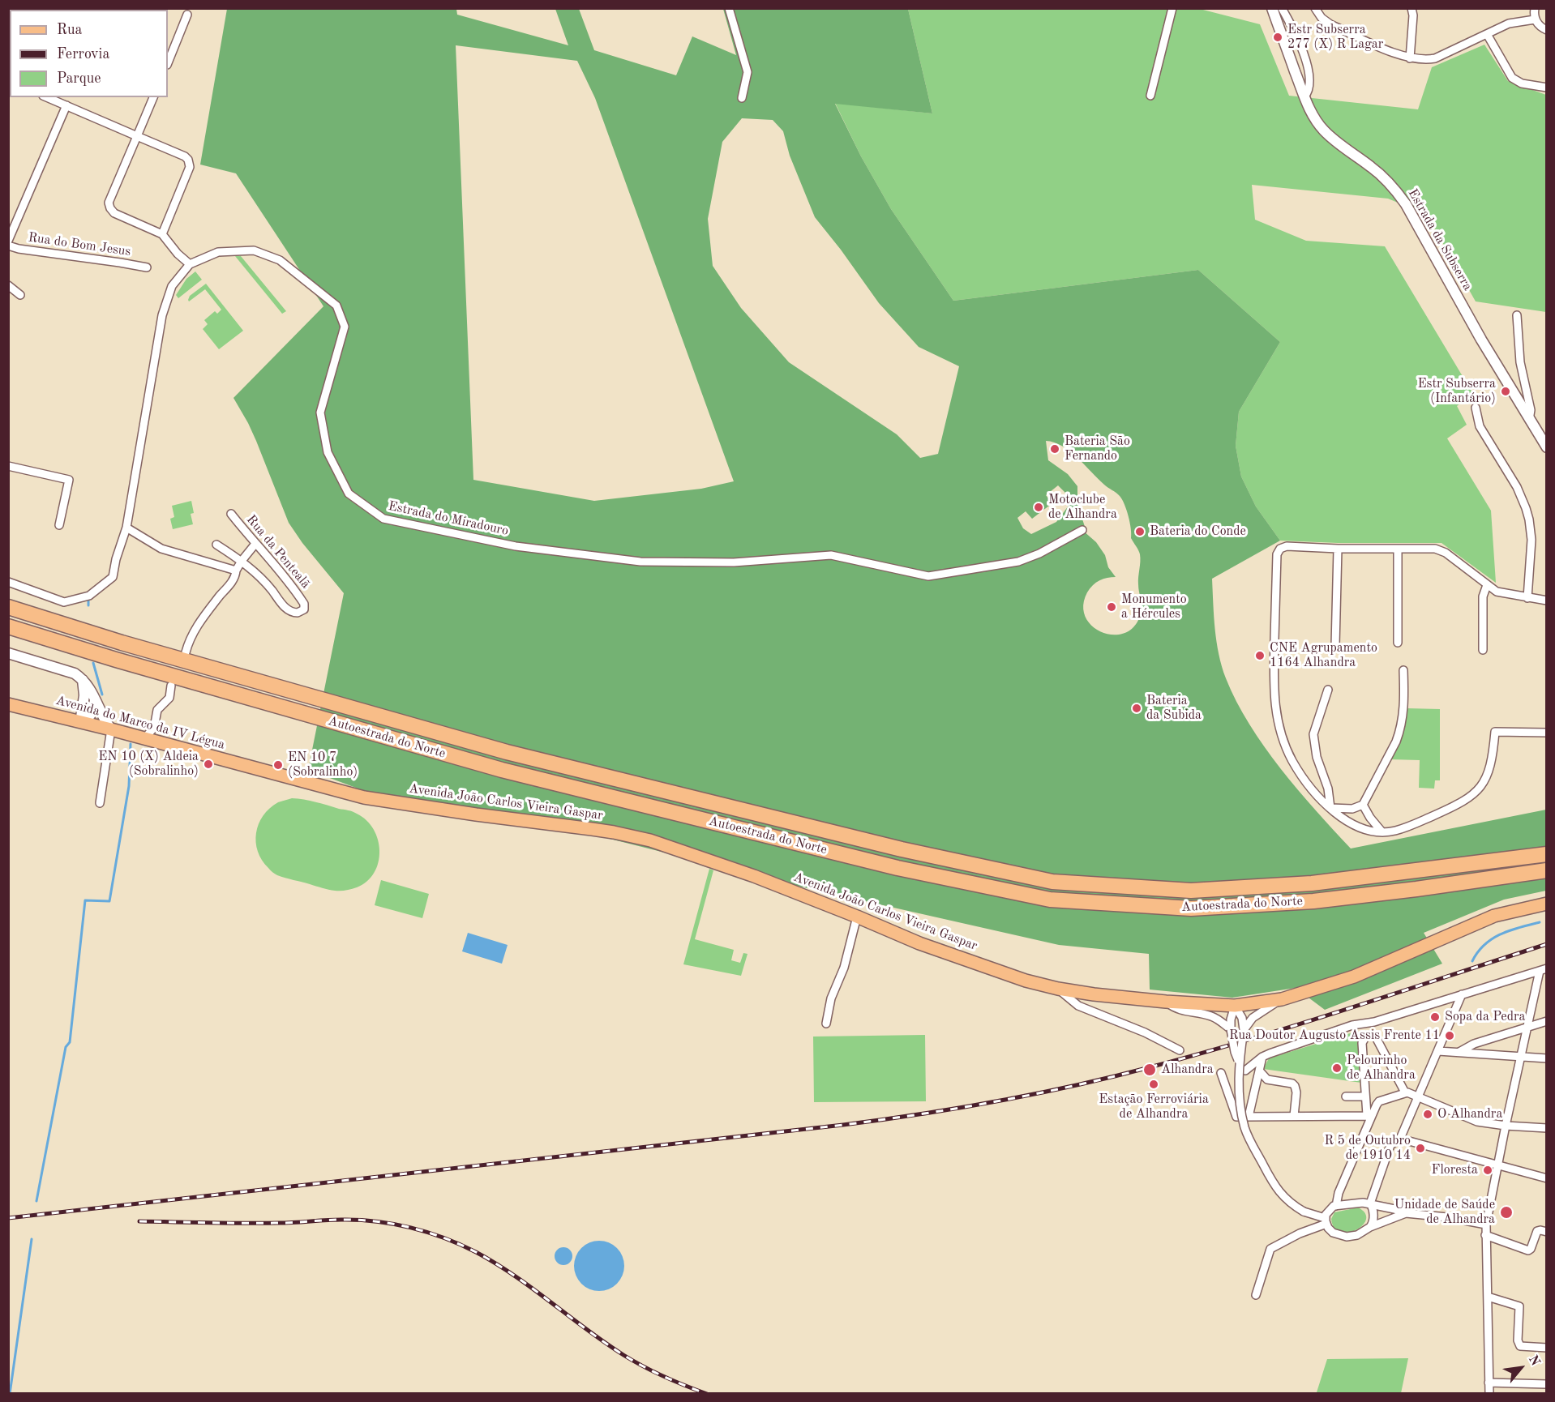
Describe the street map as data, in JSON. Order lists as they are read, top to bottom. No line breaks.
{"streets":{"highway":["Autoestrada do Norte"],"main road":["Avenida do Marco da IV Légua","Avenida João Carlos Vieira Gaspar"],"street":["Estrada da Subserra","Rua do Bom Jesus","Estrada do Miradouro","Rua da Pentealã"]},"crossings":[["Avenida do Marco da IV Légua","Avenida João Carlos Vieira Gaspar"]],"places":["Estr Subserra 277 (X) R Lagar","Estr Subserra (Infantário)","Bateria São Fernando","Motoclube de Alhandra","Bateria do Conde","Monumento a Hércules","CNE Agrupamento 1164 Alhandra","Bateria da Subida","EN 10 (X) Aldeia (Sobralinho)","EN 10 7 (Sobralinho)","Sopa da Pedra","Rua Doutor Augusto Assis Frente 11","Pelourinho de Alhandra","Alhandra","Estação Ferroviária de Alhandra","O Alhandra","R 5 de Outubro de 1910 14","Floresta","Unidade de Saúde de Alhandra"],"legend":["Rua","Ferrovia","Parque"],"north":"top right"}
